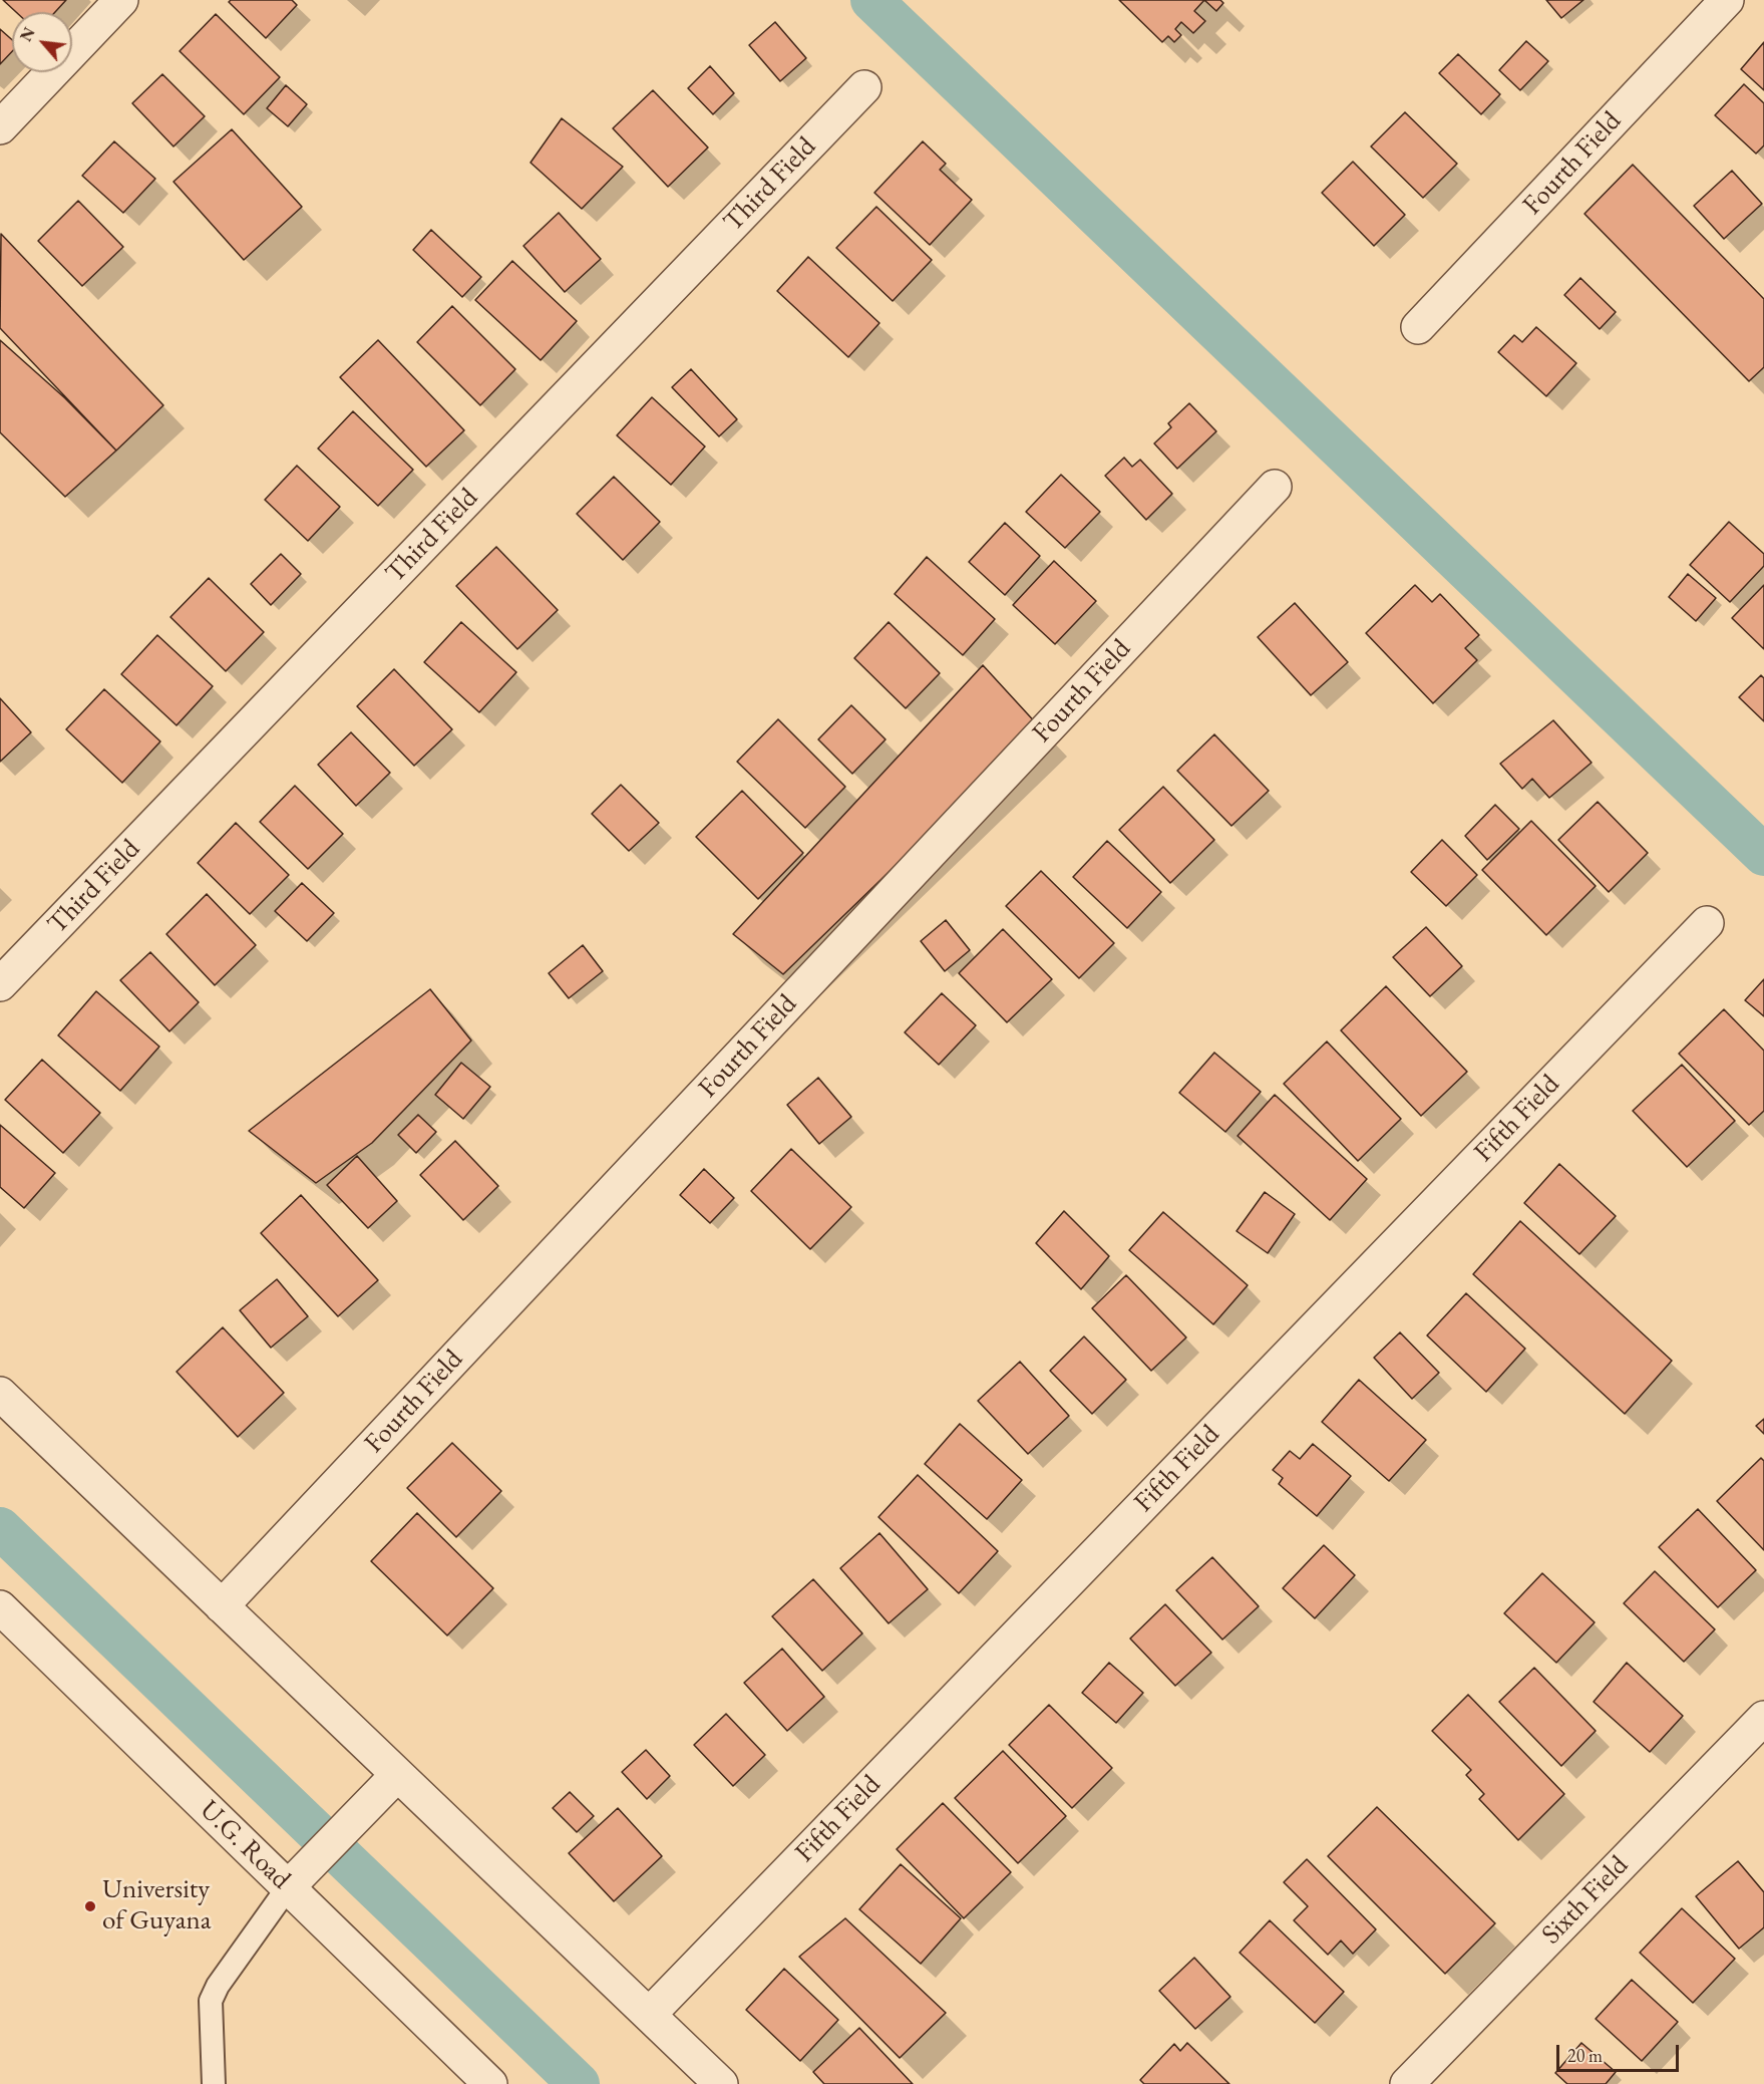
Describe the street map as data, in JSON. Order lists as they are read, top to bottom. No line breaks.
{"streets":{"street":["Fourth Field","Third Field","Fifth Field","U.G. Road","Sixth Field"]},"places":["University of Guyana"],"scale_bar":"20 m","north":"top left"}
